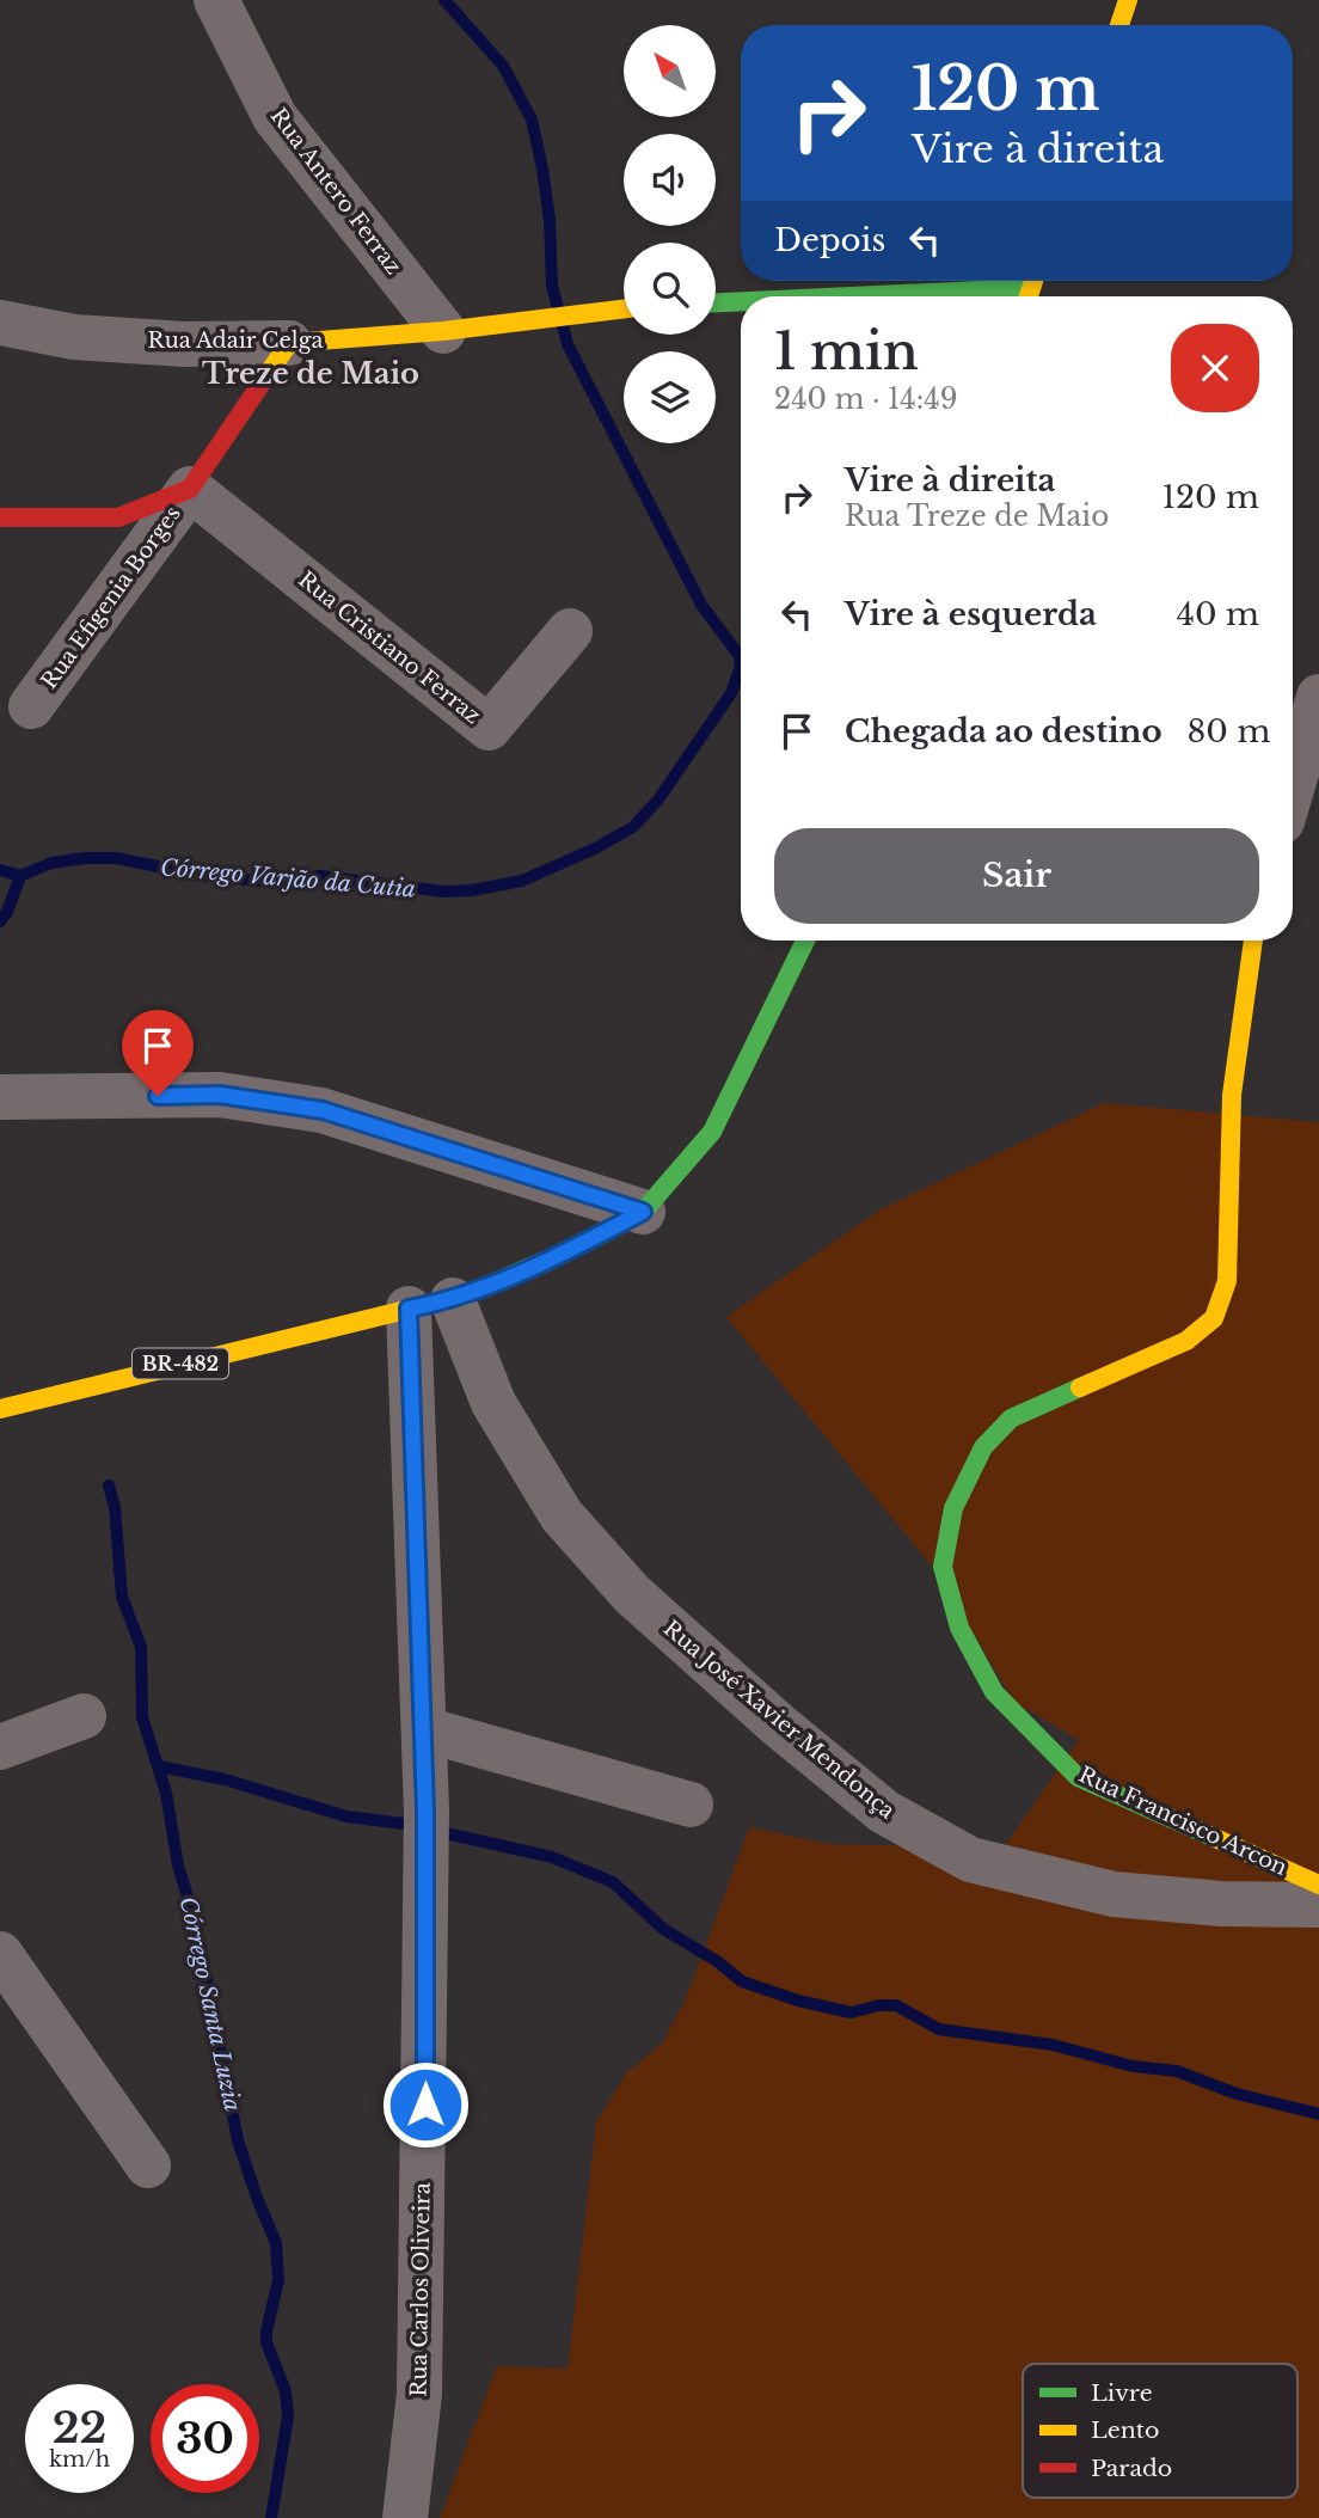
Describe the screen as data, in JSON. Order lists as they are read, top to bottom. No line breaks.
{"streets":{"main road":["Rua Adair Celga","BR-482","Rua Francisco Arcon"],"street":["Rua Antero Ferraz","Rua Efigenia Borges","Rua Cristiano Ferraz","Rua José Xavier Mendonça","Rua Carlos Oliveira"]},"crossings":[["Rua Antero Ferraz","Rua Adair Celga"],["Rua Efigenia Borges","Rua Cristiano Ferraz"],["BR-482","Rua José Xavier Mendonça"],["BR-482","Rua Carlos Oliveira"]],"districts":["Treze de Maio"],"water":["Córrego Varjão da Cutia","Córrego Santa Luzia"],"legend":["Livre","Lento","Parado"],"north":"top left","page":{"turn":["120 m","Vire à direita"],"then":"Depois","heading":["1 min","240 m · 14:49"],"list":[{"name":"Vire à direita","note":"Rua Treze de Maio","value":"120 m"},{"name":"Vire à esquerda","value":"40 m"},{"name":"Chegada ao destino","value":"80 m"}],"buttons":"Sair","speed":"22 km/h","limit":"30"}}
